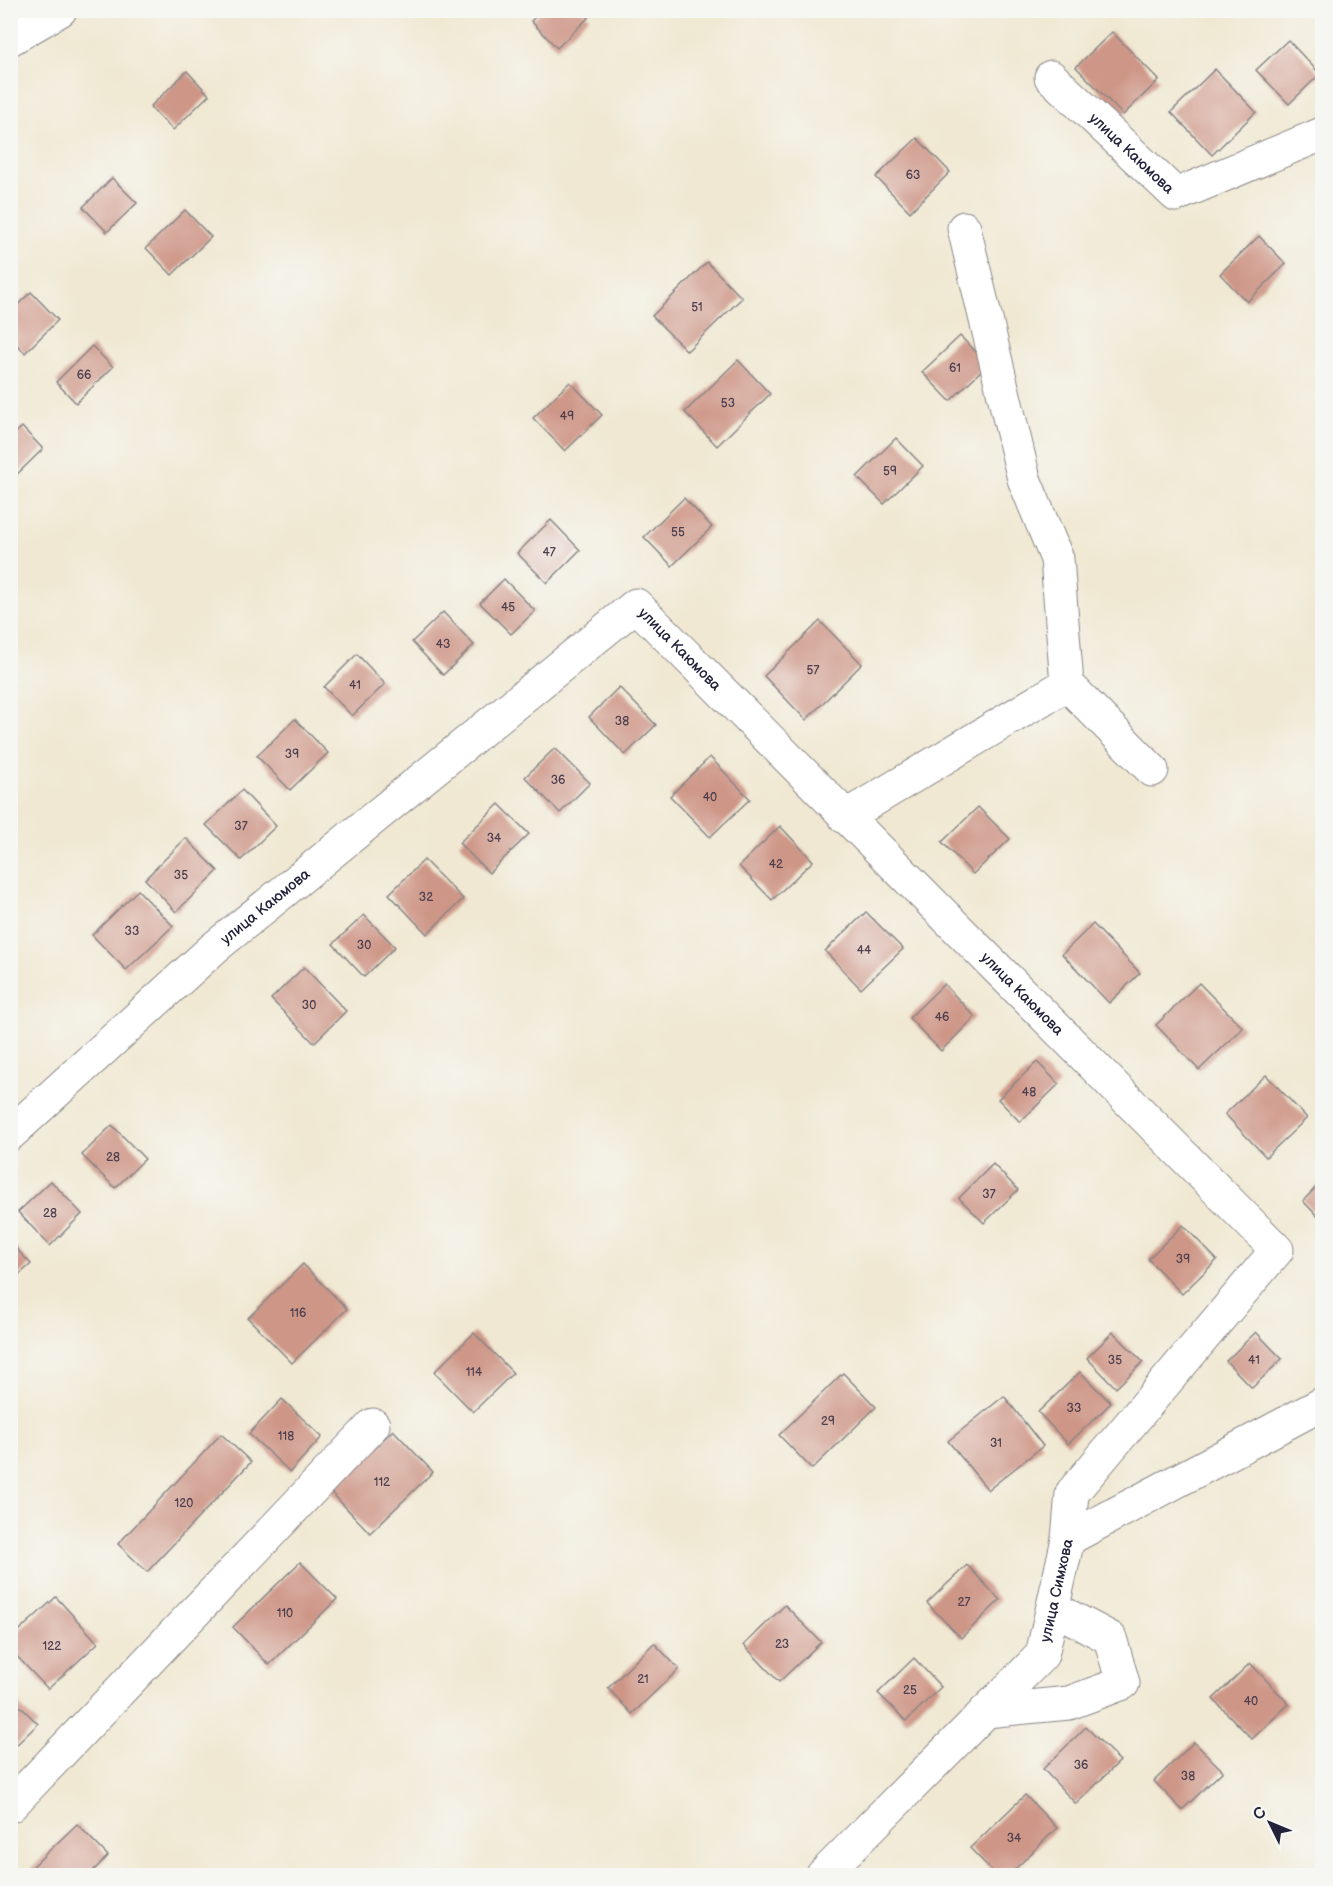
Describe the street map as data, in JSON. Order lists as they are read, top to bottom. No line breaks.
{"streets":{"street":["улица Каюмова","улица Симхова"]},"crossings":[["улица Каюмова","улица Симхова"]],"house_numbers":["63","51","61","66","53","49","59","55","47","45","43","57","41","38","39","36","40","37","34","42","35","32","33","30","44","30","46","48","28","37","28","39","116","35","41","114","33","29","118","31","112","120","27","110","23","122","21","25","40","36","38","34"],"north":"top left"}
